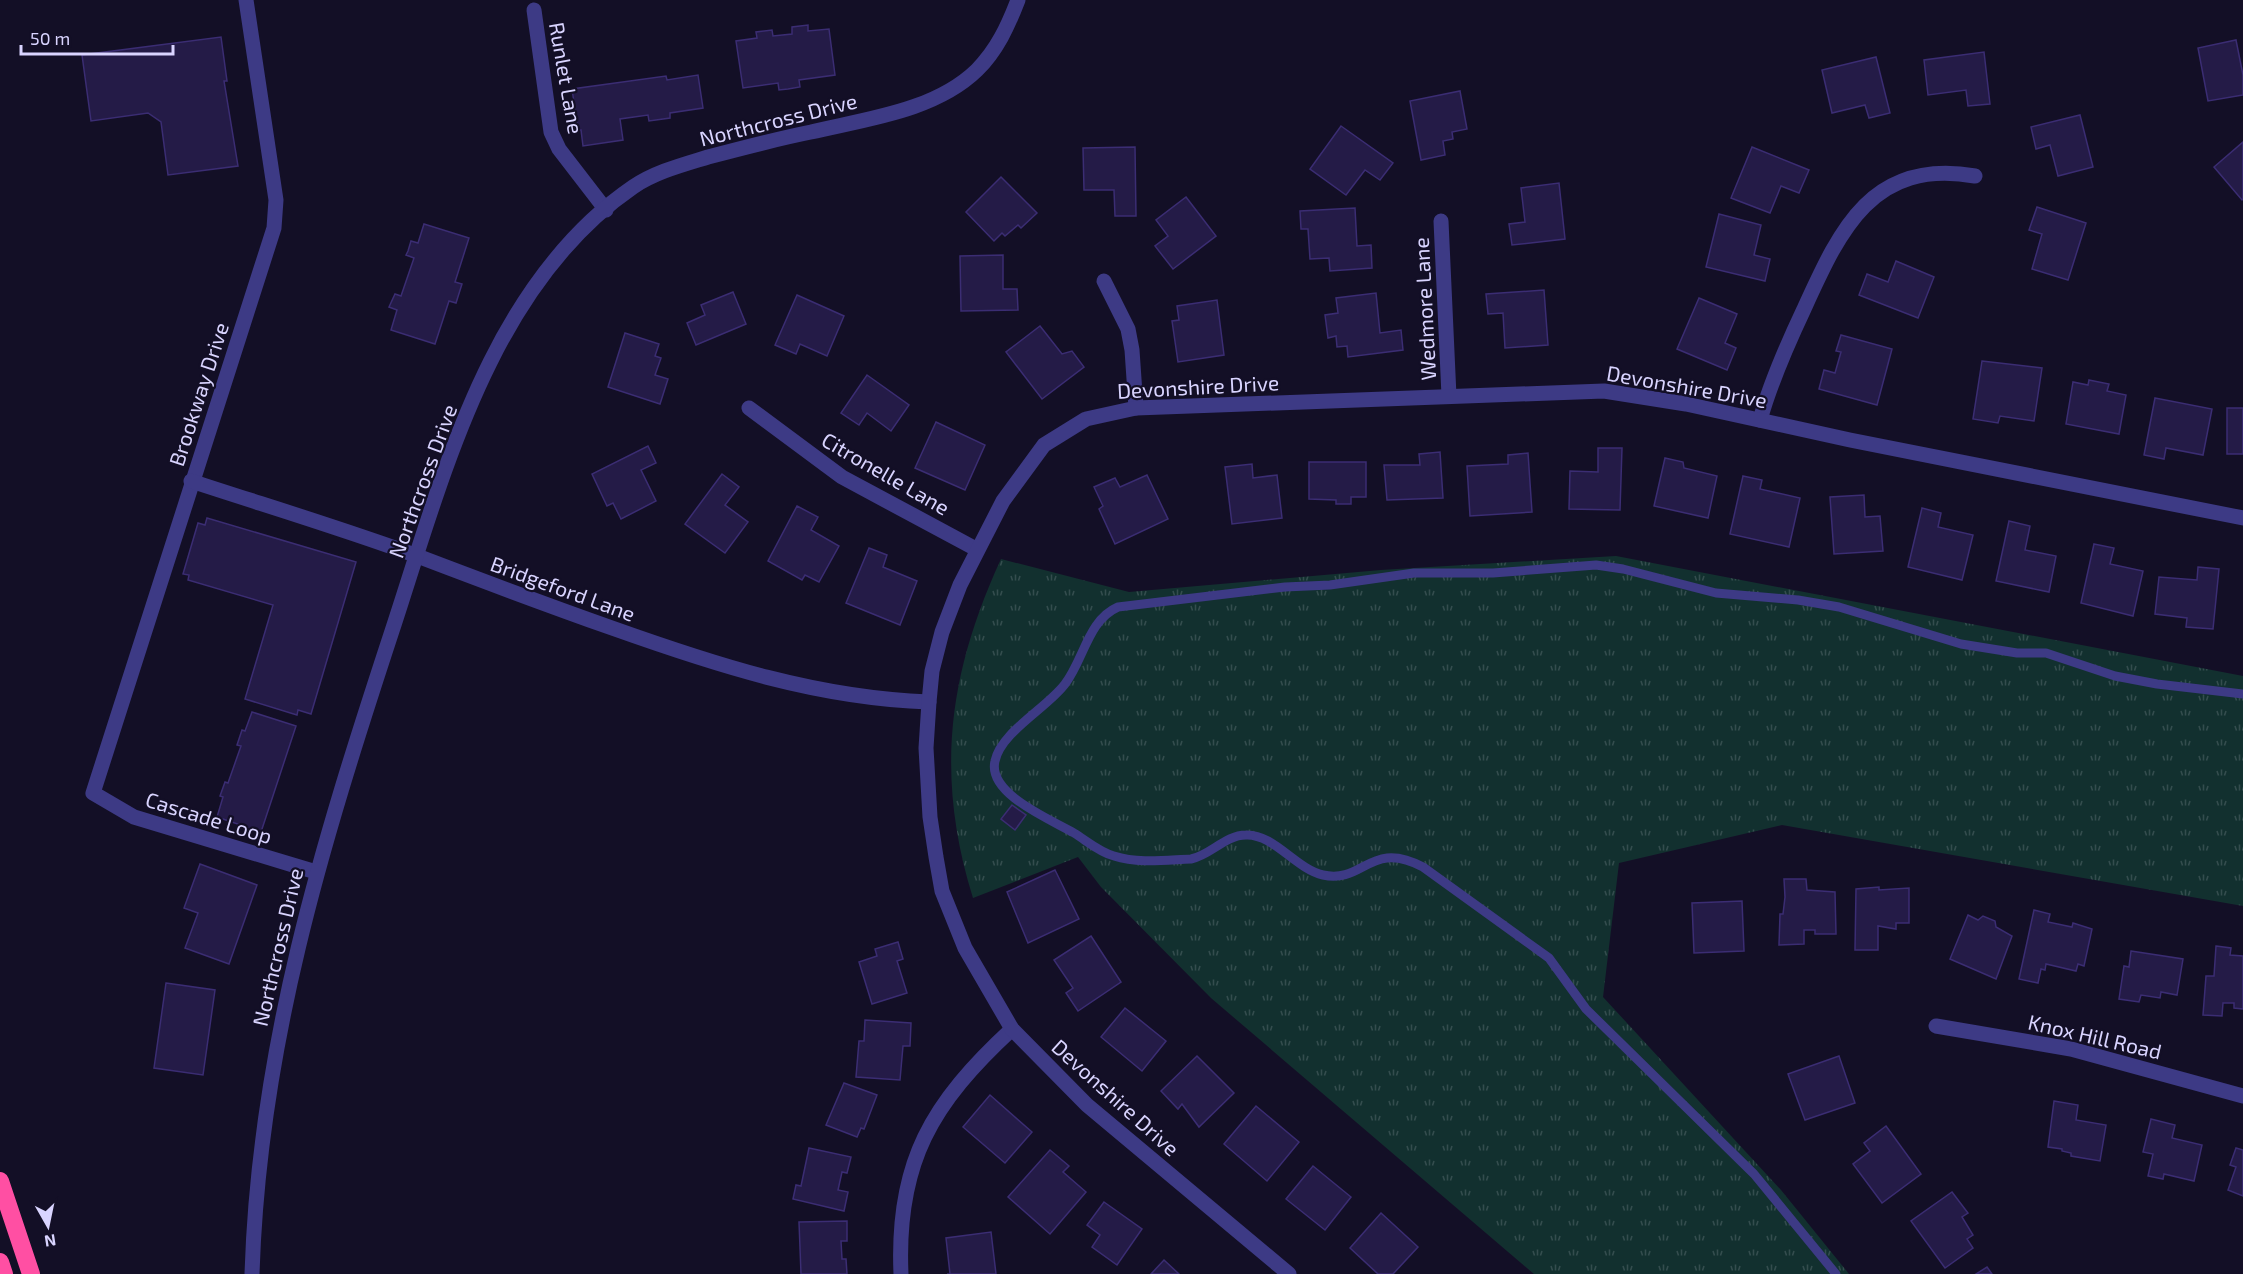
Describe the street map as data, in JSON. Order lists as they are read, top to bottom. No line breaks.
{"streets":{"street":["Runlet Lane","Northcross Drive","Wedmore Lane","Devonshire Drive","Brookway Drive","Citronelle Lane","Bridgeford Lane","Cascade Loop","Knox Hill Road"]},"crossings":[["Runlet Lane","Northcross Drive"],["Northcross Drive","Bridgeford Lane"],["Northcross Drive","Cascade Loop"],["Wedmore Lane","Devonshire Drive"],["Devonshire Drive","Citronelle Lane"],["Devonshire Drive","Bridgeford Lane"],["Brookway Drive","Bridgeford Lane"],["Brookway Drive","Cascade Loop"]],"scale_bar":"50 m","north":"bottom"}
